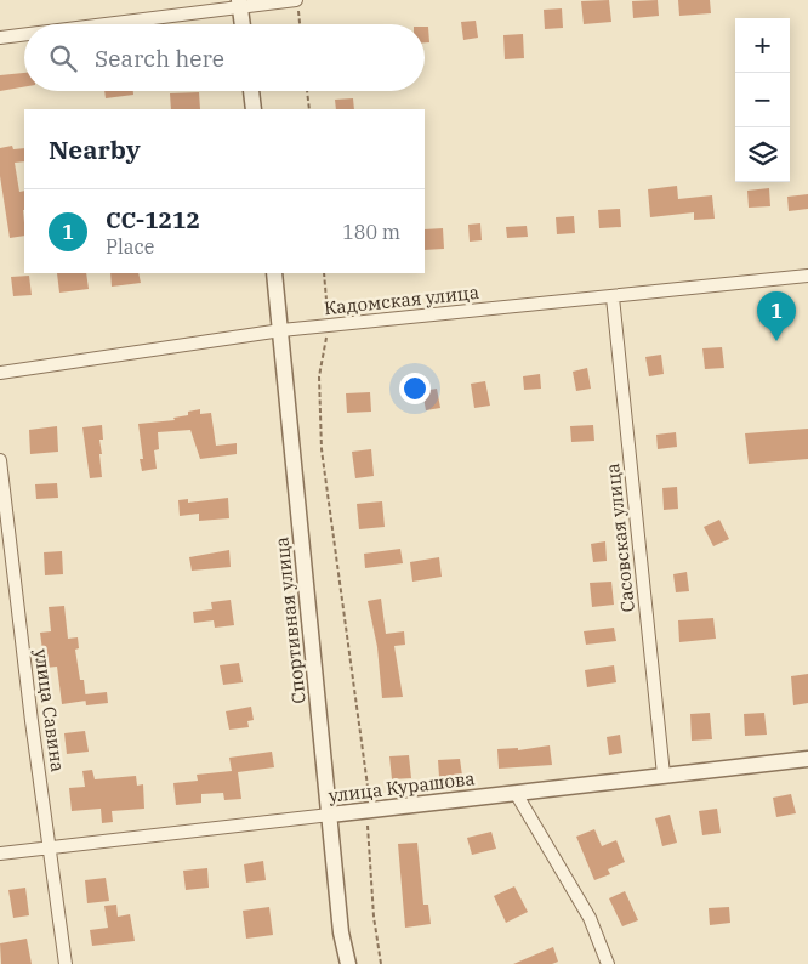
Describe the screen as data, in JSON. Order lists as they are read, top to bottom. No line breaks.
{"streets":{"street":["Кадомская улица","Сасовская улица","Спортивная улица","улица Савина","улица Курашова"]},"crossings":[["Кадомская улица","Сасовская улица"],["Кадомская улица","Спортивная улица"],["Сасовская улица","улица Курашова"],["Спортивная улица","улица Курашова"],["улица Савина","улица Курашова"]],"page":{"map_buttons":["+","−"],"search":"Search here","heading":"Nearby","list":[{"mark":"1","name":"СС-1212","note":"Place","value":"180 m"}],"pins":"1"}}
